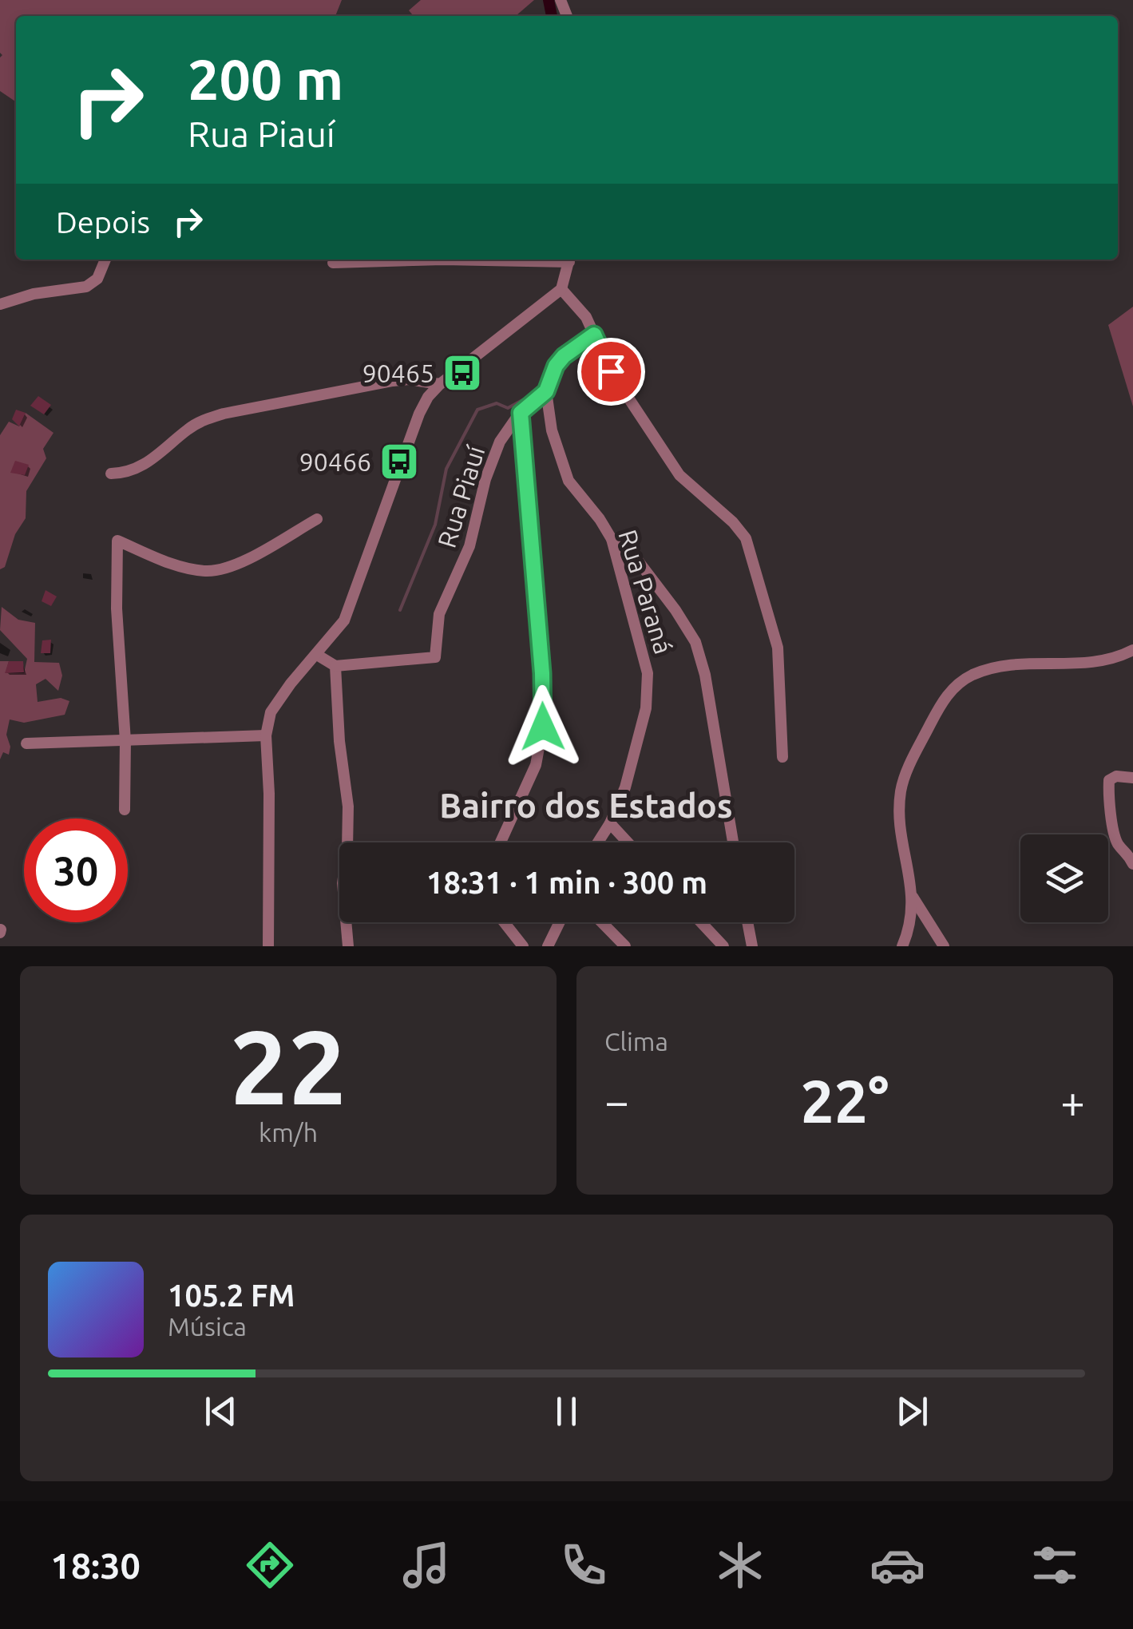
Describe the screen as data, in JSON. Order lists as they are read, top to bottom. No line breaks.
{"streets":{"street":["Rua Piauí","Rua Paraná"]},"crossings":[["Rua Piauí","Rua Paraná"]],"districts":["Bairro dos Estados"],"places":{"bus stop":["90465","90466"]},"page":{"turn":["200 m","Rua Piauí"],"then":"Depois","limit":"30","trip":"18:31 · 1 min · 300 m","tile":[["22","km/h"],"Clima"],"heat":["−","22°","+"],"song":["105.2 FM","Música"],"tabs":"18:30"}}
